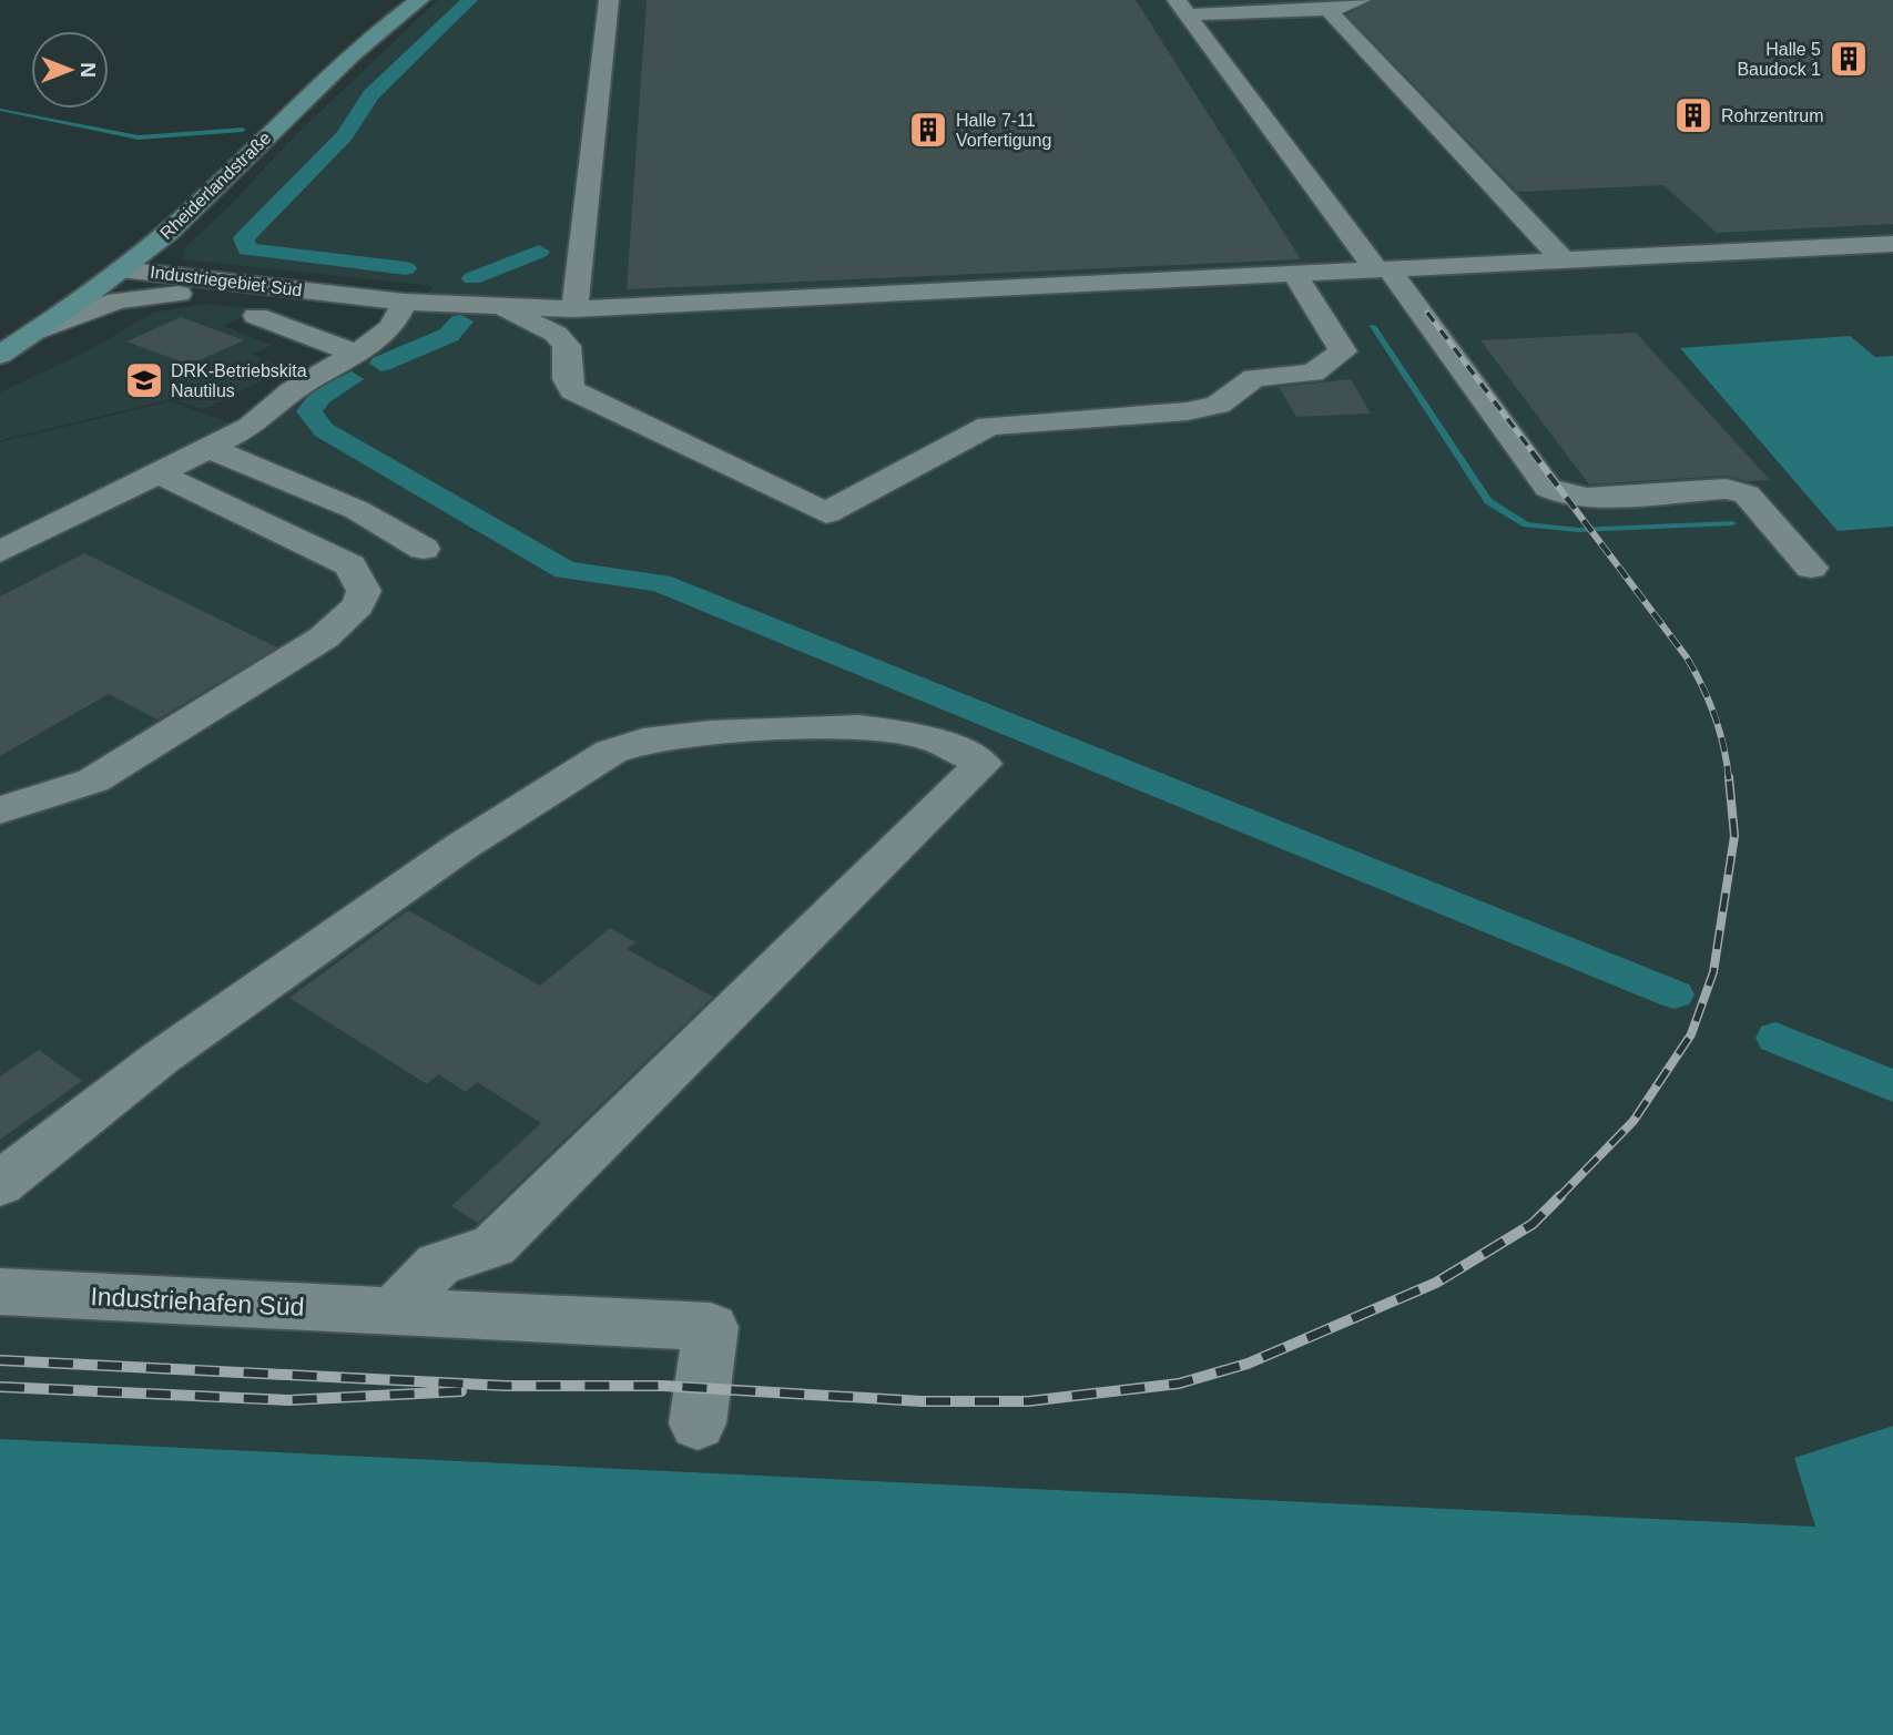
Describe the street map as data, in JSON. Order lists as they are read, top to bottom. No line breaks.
{"streets":{"main road":["Rheiderlandstraße"],"street":["Industriegebiet Süd","Industriehafen Süd"]},"crossings":[["Rheiderlandstraße","Industriegebiet Süd"]],"places":{"building":["Halle 5 Baudock 1","Rohrzentrum","Halle 7-11 Vorfertigung"],"school or university":["DRK-Betriebskita Nautilus"]},"north":"right"}
